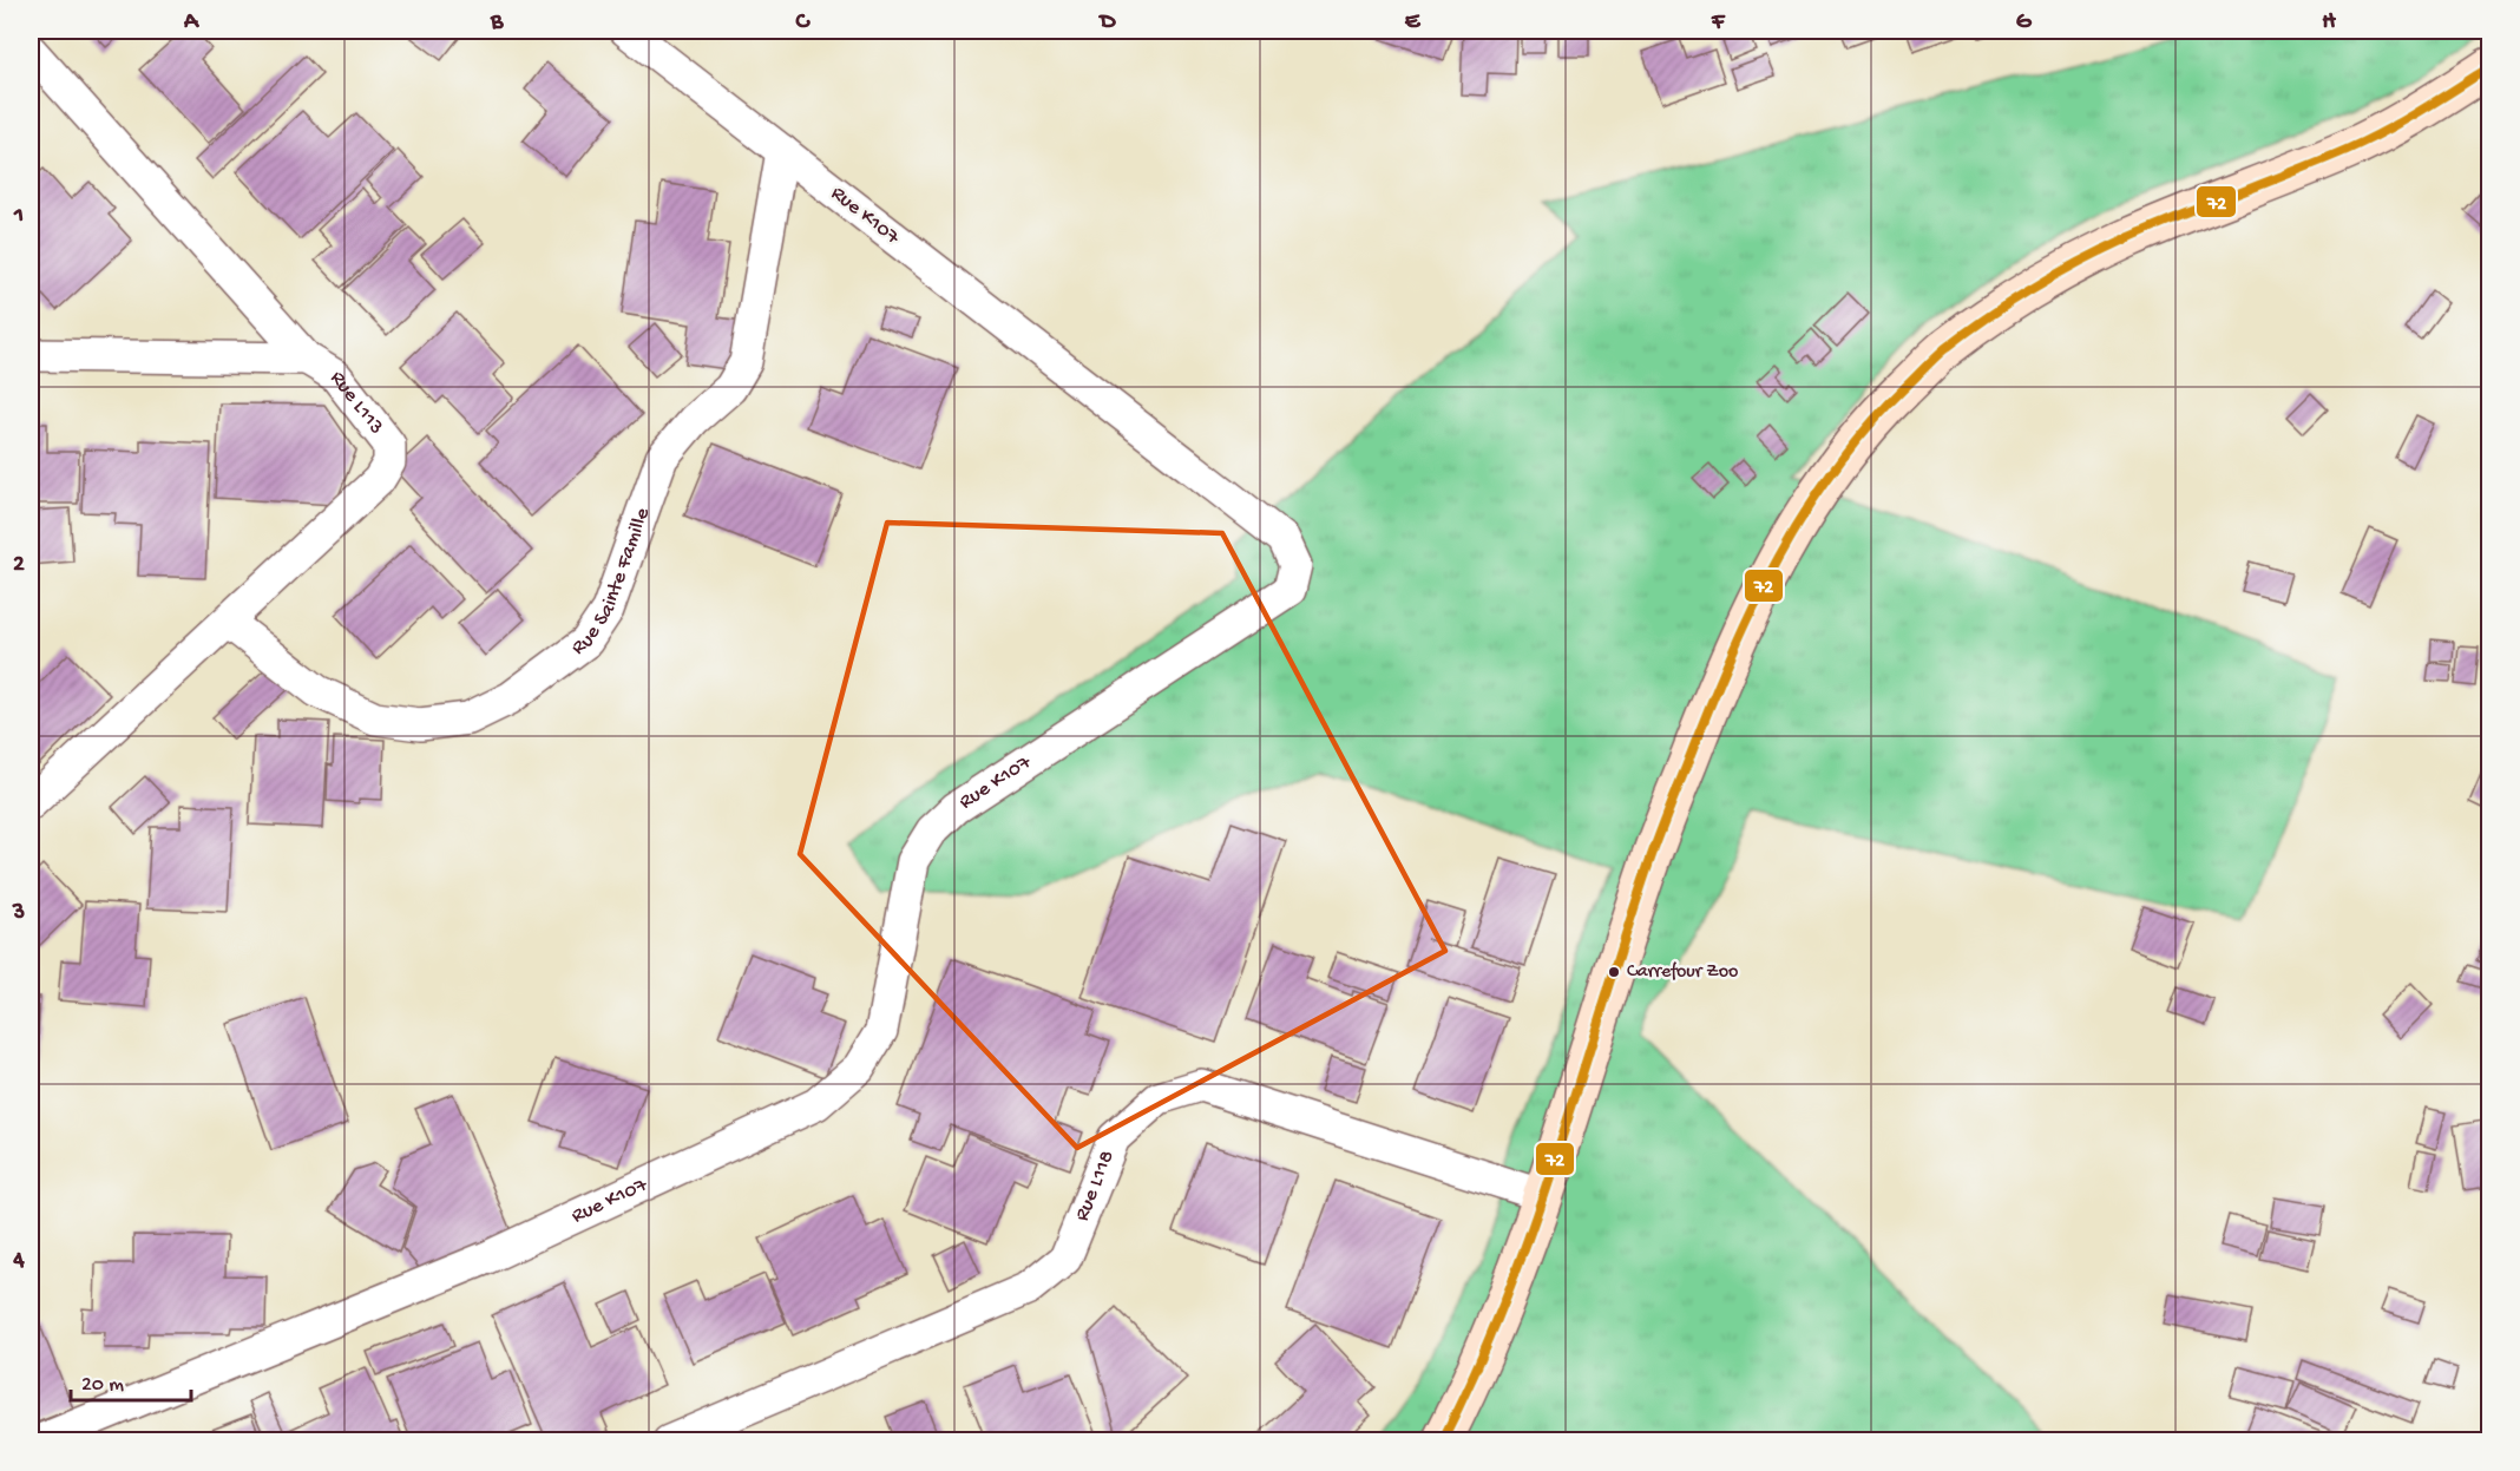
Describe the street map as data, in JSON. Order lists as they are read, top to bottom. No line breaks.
{"streets":{"street":["Rue K107","Rue L113","Rue Sainte Famille","Rue L118"]},"crossings":[["Rue K107","Rue Sainte Famille"],["Rue L113","Rue Sainte Famille"]],"places":["Carrefour Zoo"],"lines":["transit line 72"],"scale_bar":"20 m","grid":{"columns":["A","B","C","D","E","F","G","H"],"rows":["1","2","3","4"]}}
